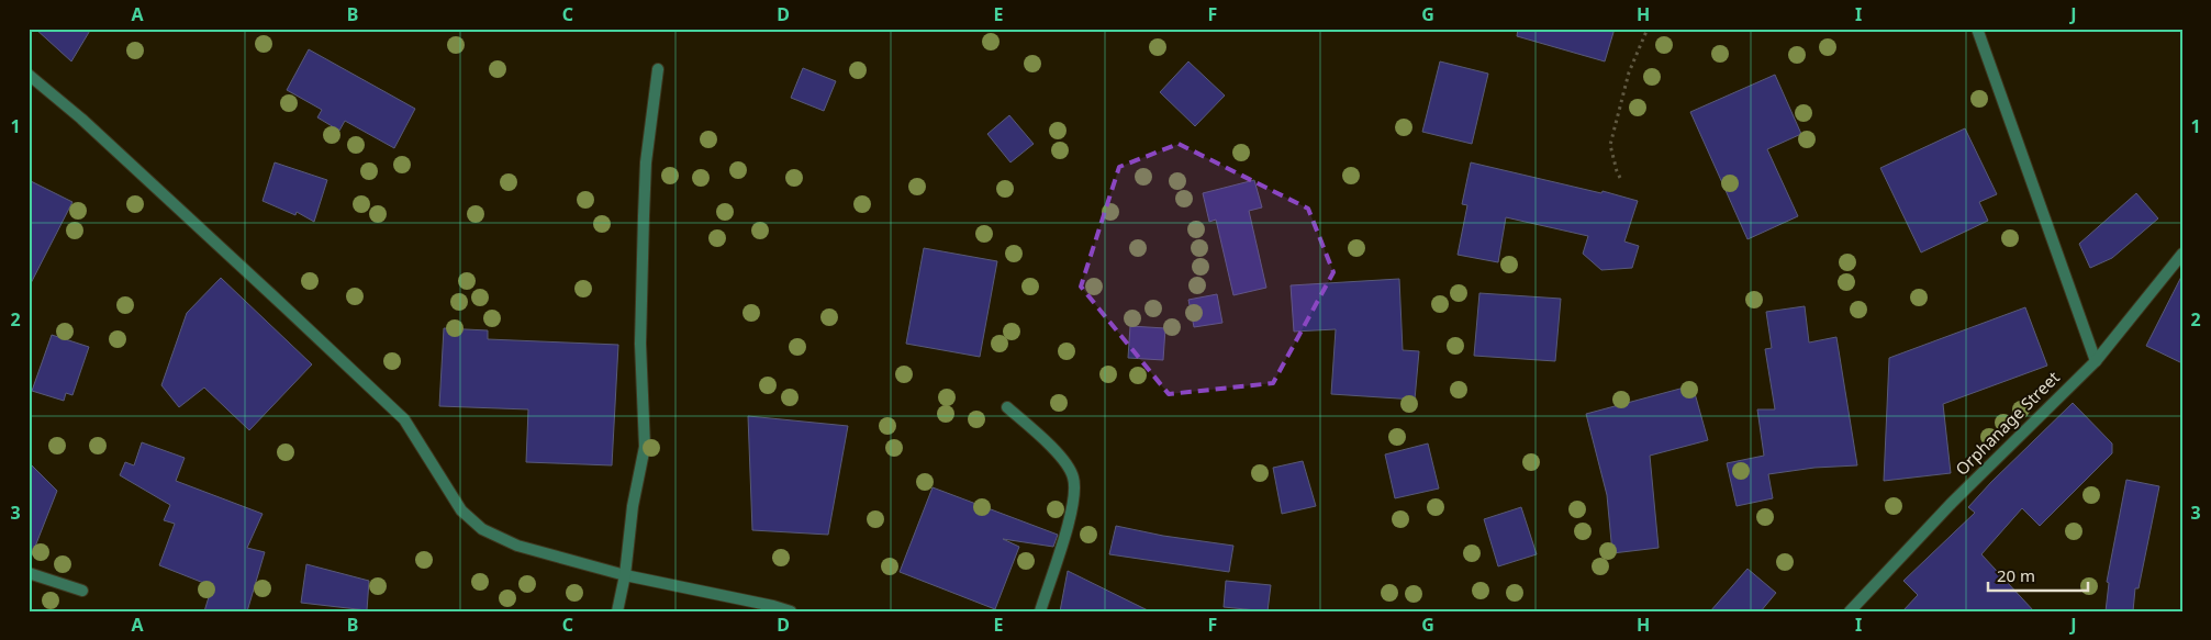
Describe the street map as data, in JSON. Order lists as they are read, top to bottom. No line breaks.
{"streets":{"street":["Orphanage Street"]},"scale_bar":"20 m","grid":{"columns":["A","B","C","D","E","F","G","H","I","J"],"rows":["1","2","3"]}}
